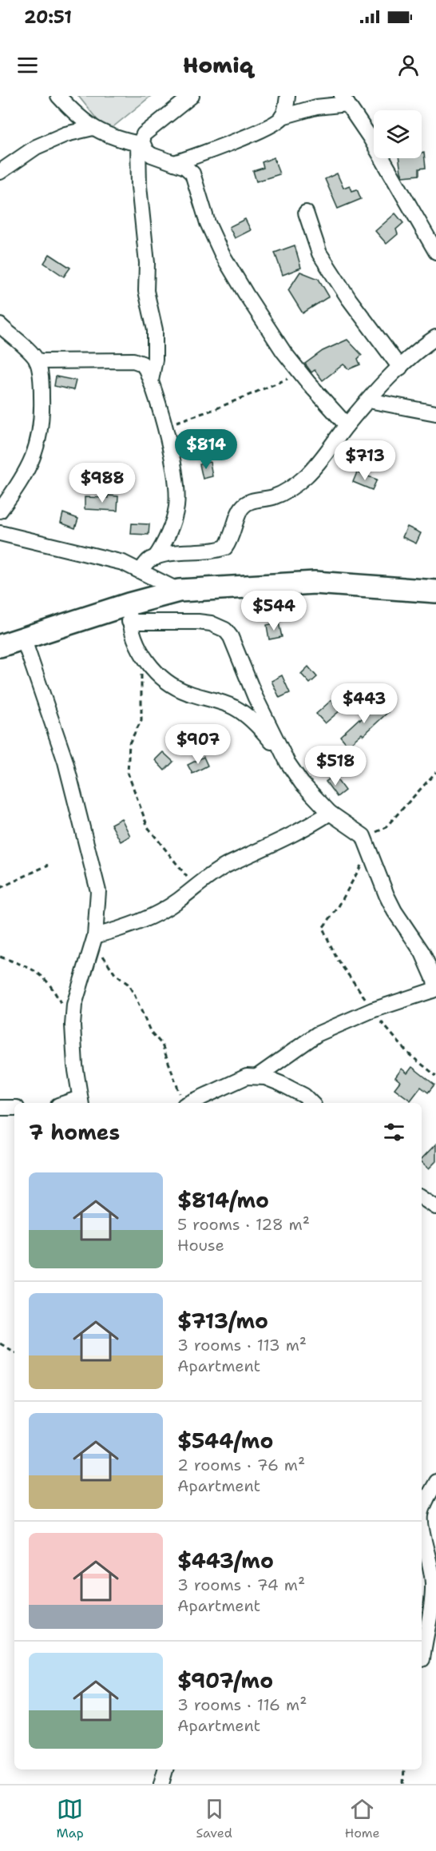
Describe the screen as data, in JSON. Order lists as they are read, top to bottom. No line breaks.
{"page":{"status":"20:51","header":"Homiq","price":["$814","$713","$988","$544","$443","$907","$518"],"heading":"7 homes","list":[{"name":"$814/mo","note":"5 rooms · 128 m² · House"},{"name":"$713/mo","note":"3 rooms · 113 m² · Apartment"},{"name":"$544/mo","note":"2 rooms · 76 m² · Apartment"},{"name":"$443/mo","note":"3 rooms · 74 m² · Apartment"},{"name":"$907/mo","note":"3 rooms · 116 m² · Apartment"}],"tabs":["Map","Saved","Home"]}}
